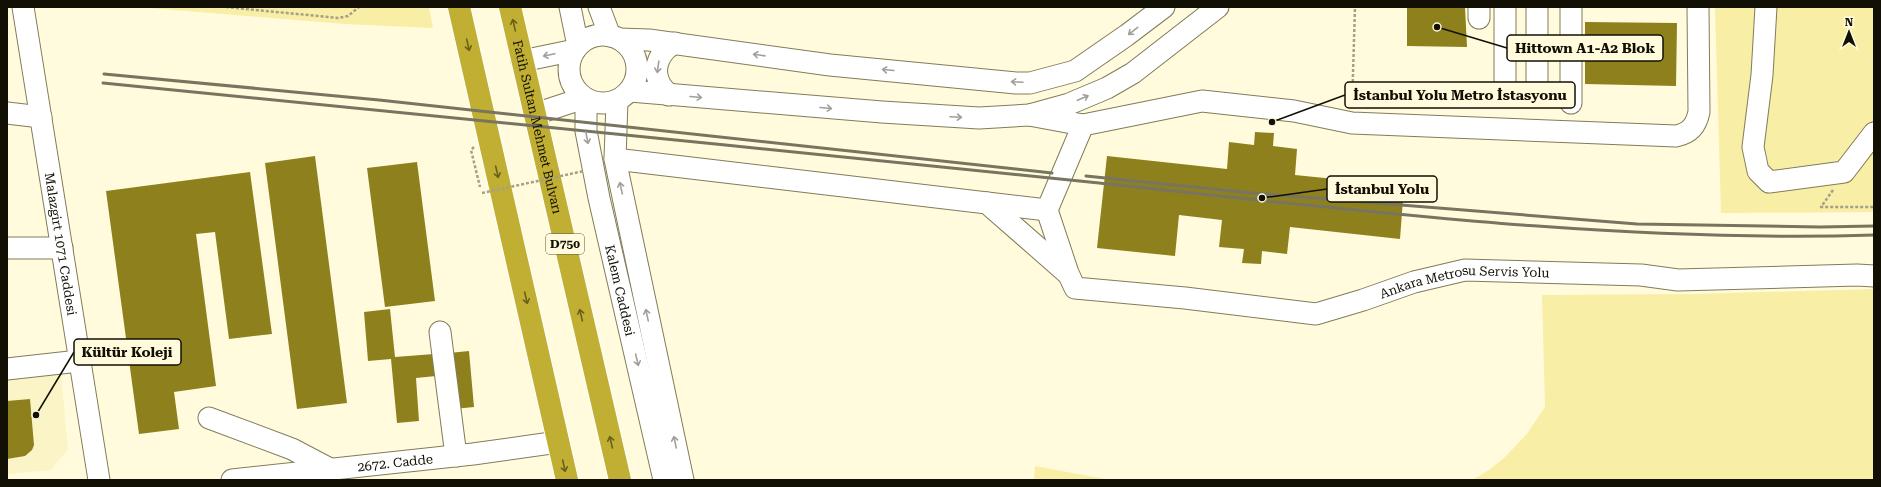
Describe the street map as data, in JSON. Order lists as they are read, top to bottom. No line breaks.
{"streets":{"highway":["Fatih Sultan Mehmet Bulvarı","D750"],"street":["Malazgirt 1071 Caddesi","Ankara Metrosu Servis Yolu","Kalem Caddesi","2672. Cadde"]},"places":["Hittown A1-A2 Blok","İstanbul Yolu Metro İstasyonu","İstanbul Yolu","Kültür Koleji"],"north":"top"}
